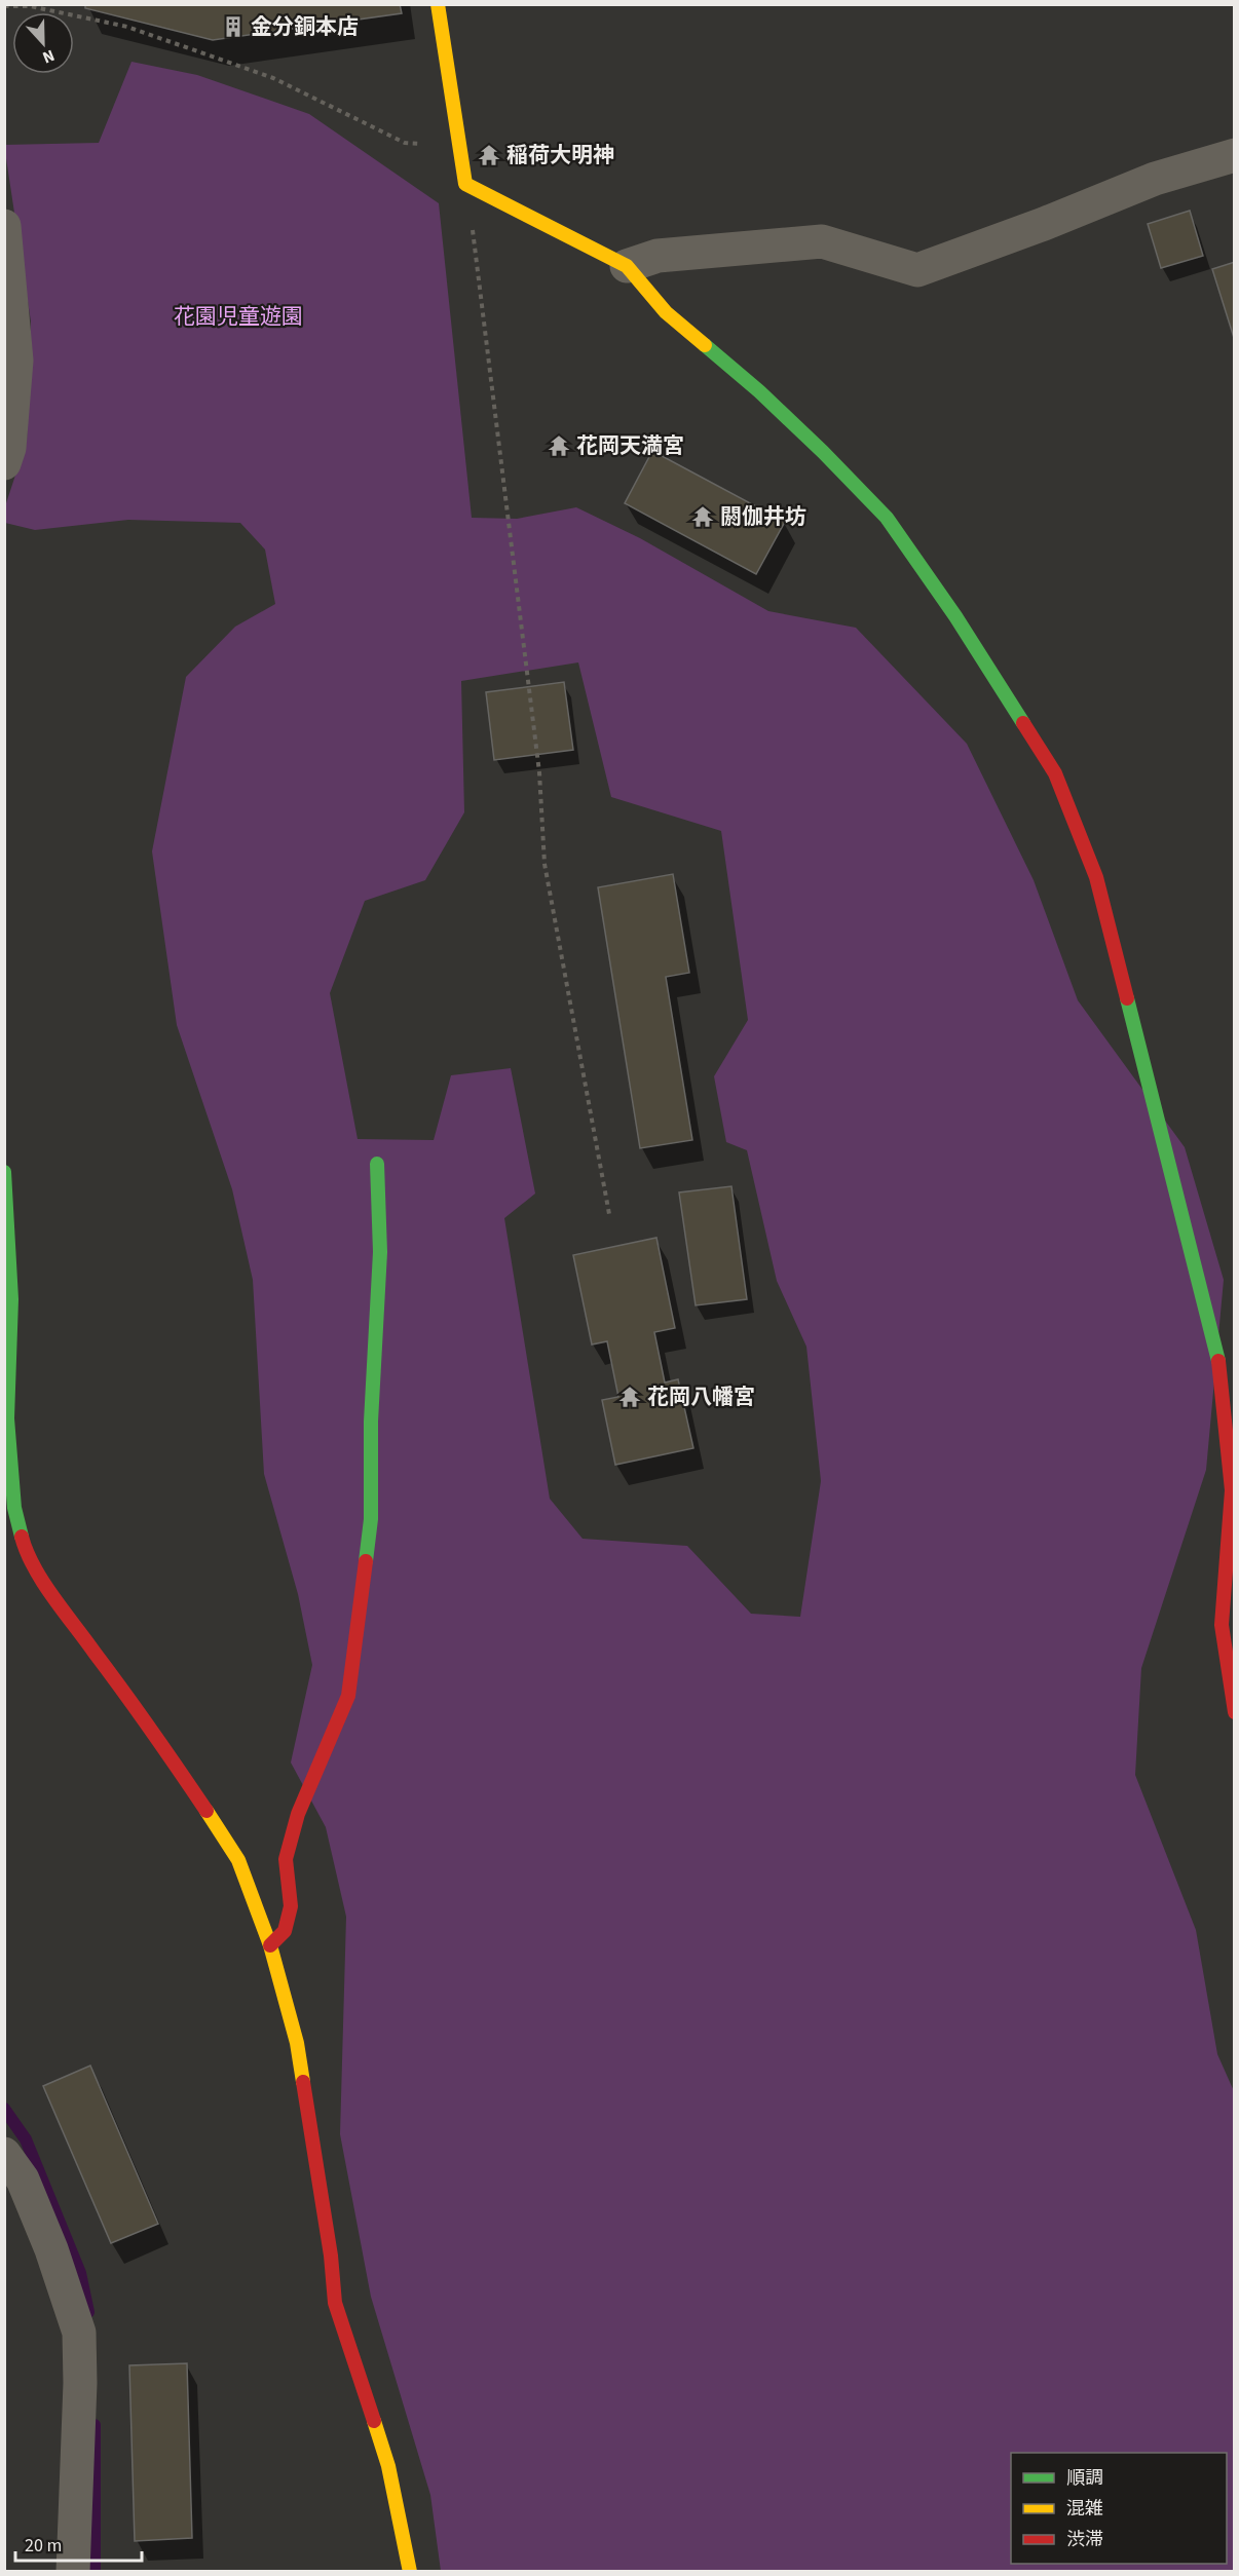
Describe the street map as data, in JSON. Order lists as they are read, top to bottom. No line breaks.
{"parks":["花園児童遊園"],"places":{"building":["金分銅本店"],"temple":["稲荷大明神","花岡天満宮","閼伽井坊","花岡八幡宮"]},"legend":["順調","混雑","渋滞"],"scale_bar":"20 m","north":"bottom"}
